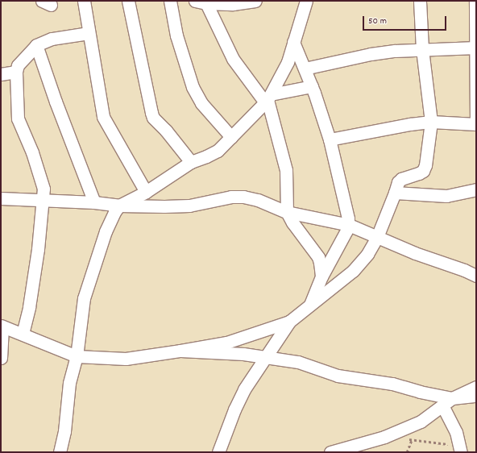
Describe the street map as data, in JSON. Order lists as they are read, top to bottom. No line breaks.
{"scale_bar":"50 m"}
